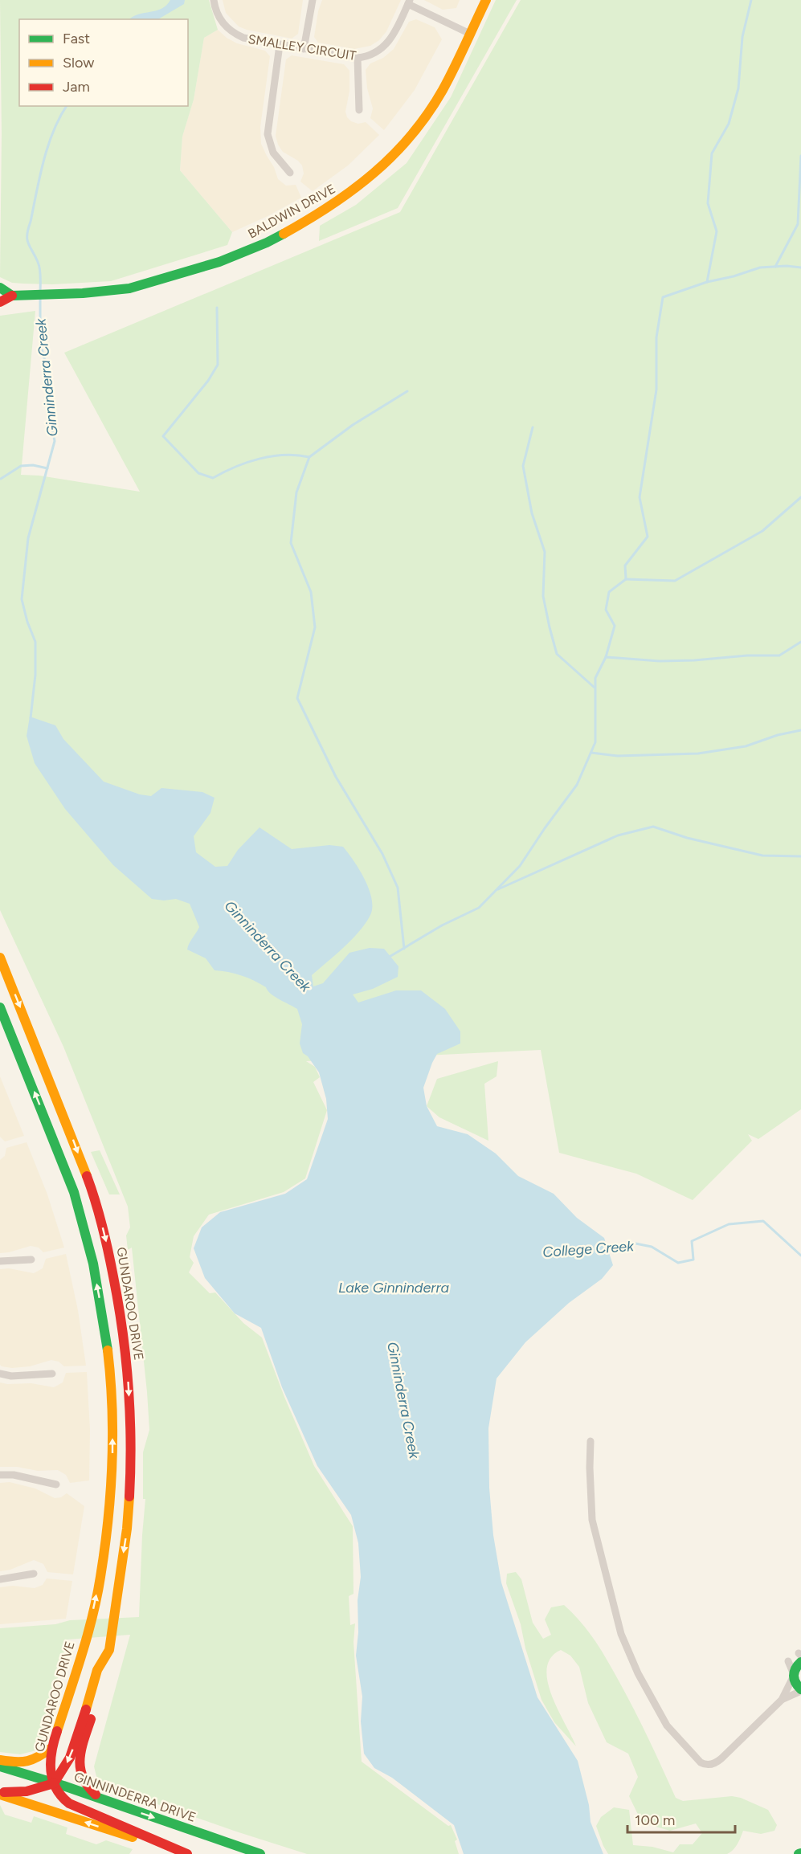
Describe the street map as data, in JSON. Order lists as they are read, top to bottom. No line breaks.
{"streets":{"main road":["BALDWIN DRIVE","GUNDAROO DRIVE","GINNINDERRA DRIVE"],"street":["SMALLEY CIRCUIT"]},"crossings":[["GUNDAROO DRIVE","GINNINDERRA DRIVE"]],"water":["Ginninderra Creek","College Creek","Lake Ginninderra"],"legend":["Fast","Slow","Jam"],"scale_bar":"100 m"}
